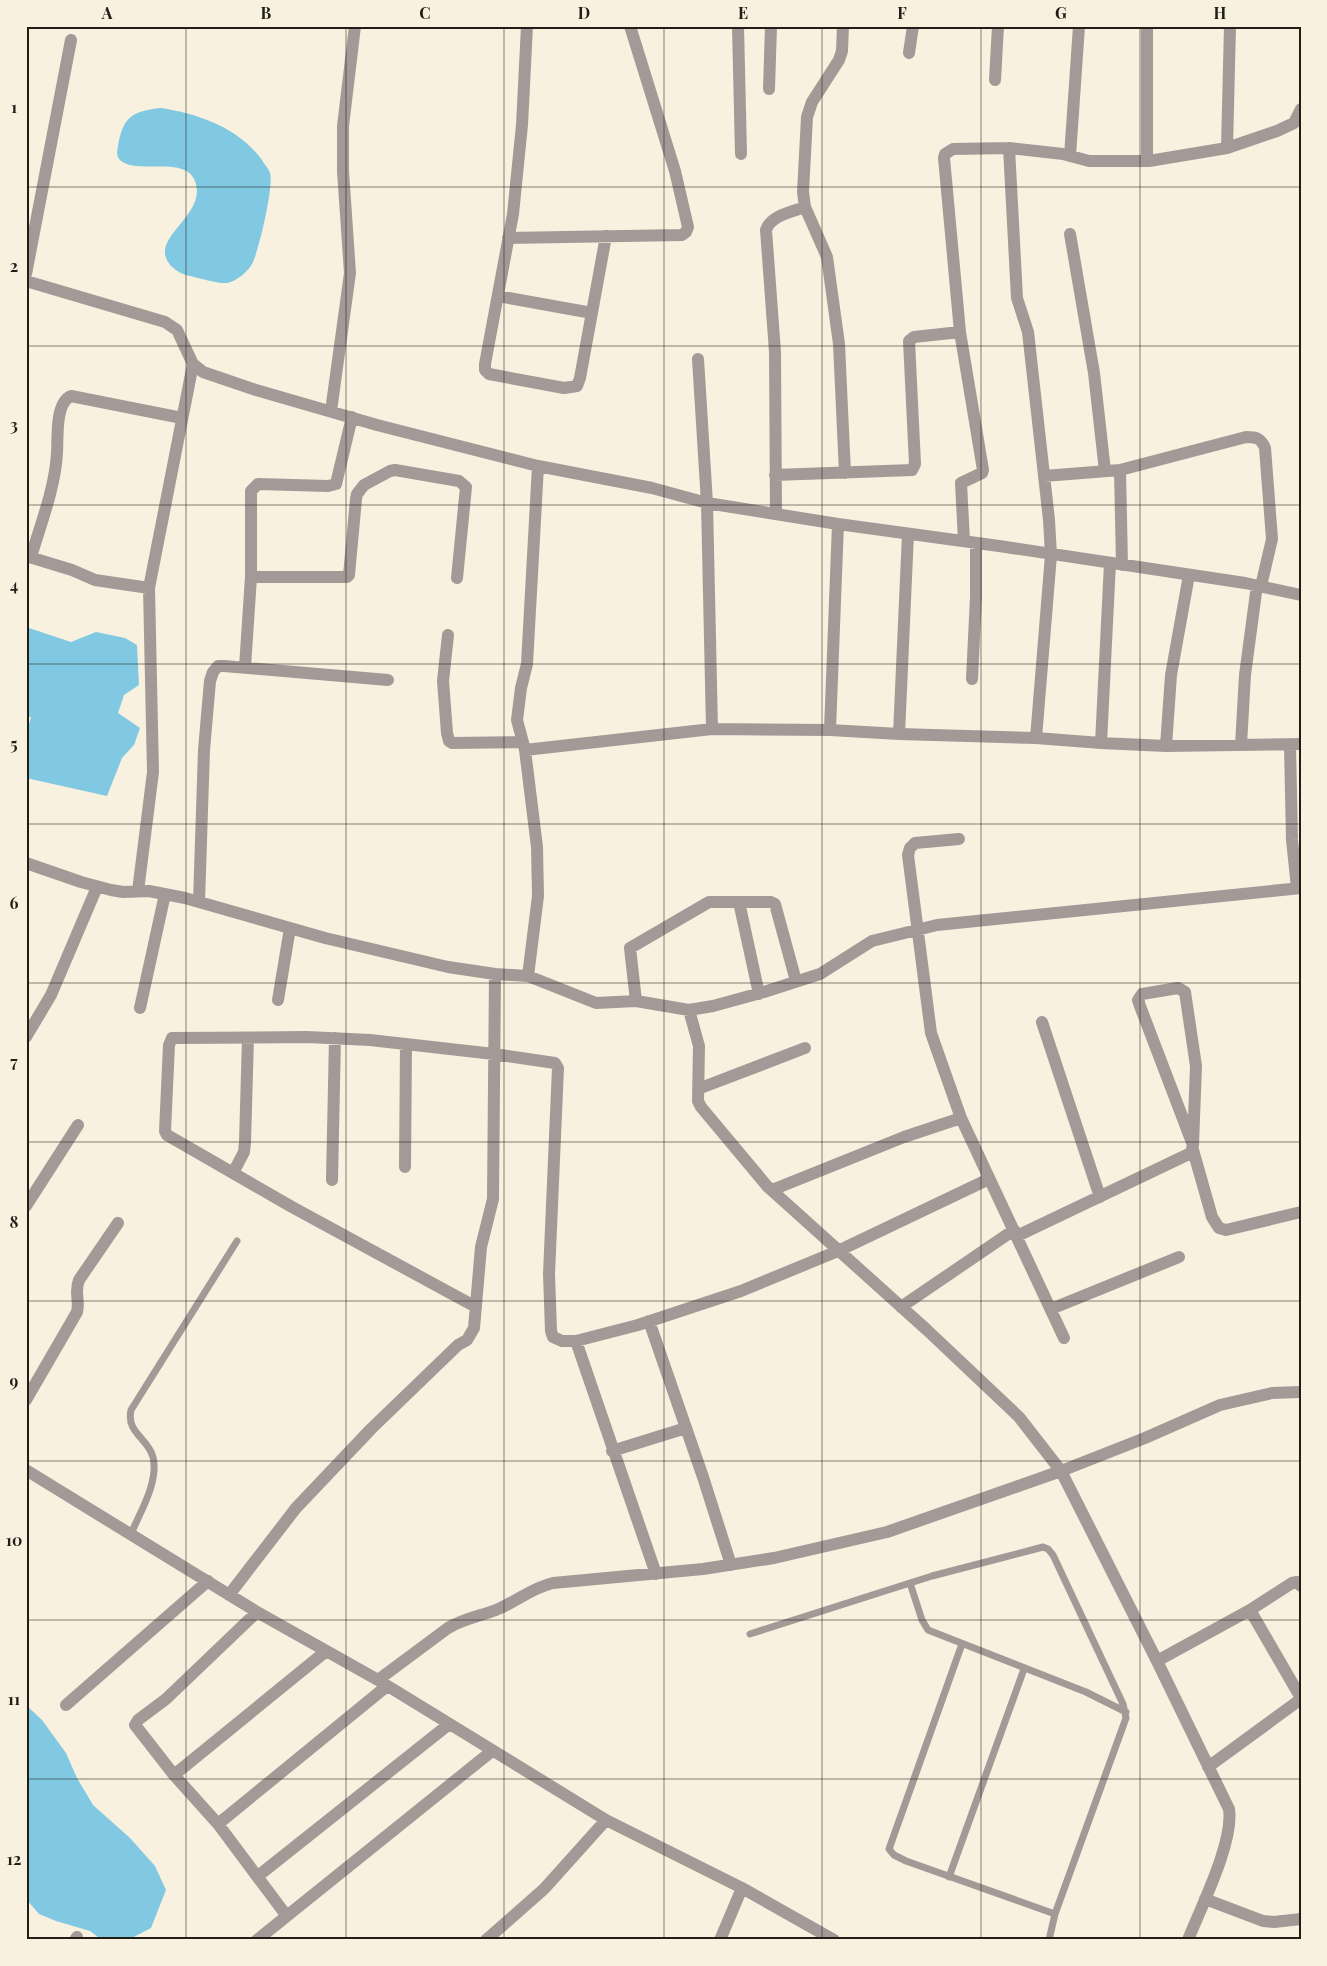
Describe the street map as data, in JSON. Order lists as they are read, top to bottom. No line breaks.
{"grid":{"columns":["A","B","C","D","E","F","G","H"],"rows":["1","2","3","4","5","6","7","8","9","10","11","12"]}}
